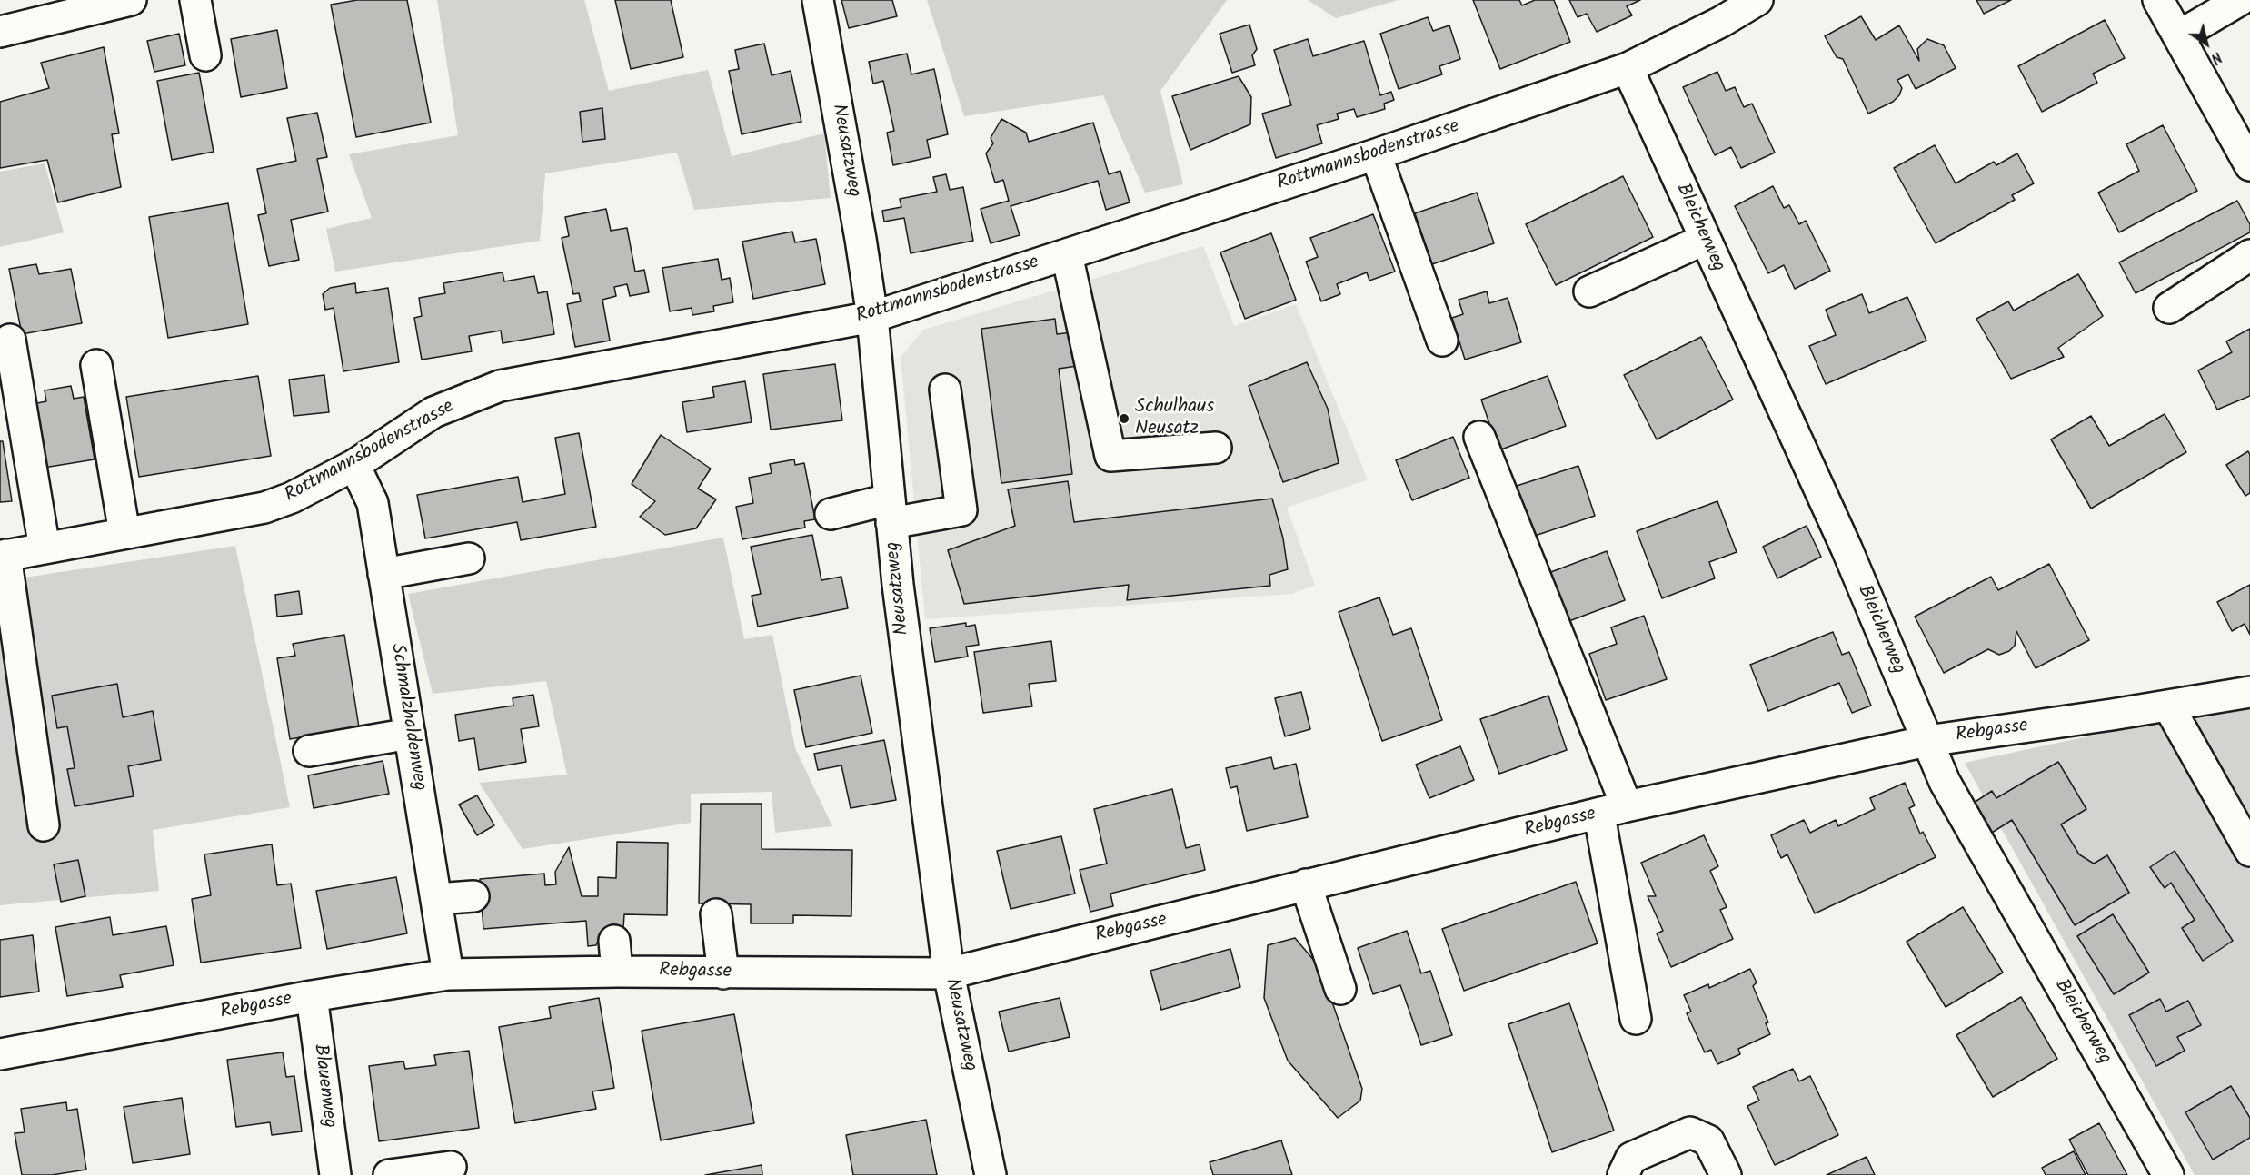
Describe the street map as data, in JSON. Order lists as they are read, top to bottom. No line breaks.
{"streets":{"street":["Neusatzweg","Rottmannsbodenstrasse","Bleicherweg","Schmalzhaldenweg","Rebgasse","Blauenweg"]},"crossings":[["Neusatzweg","Rottmannsbodenstrasse"],["Neusatzweg","Rebgasse"],["Rottmannsbodenstrasse","Bleicherweg"],["Rottmannsbodenstrasse","Schmalzhaldenweg"],["Bleicherweg","Rebgasse"],["Schmalzhaldenweg","Rebgasse"],["Rebgasse","Blauenweg"]],"places":["Schulhaus Neusatz"],"north":"bottom right"}
